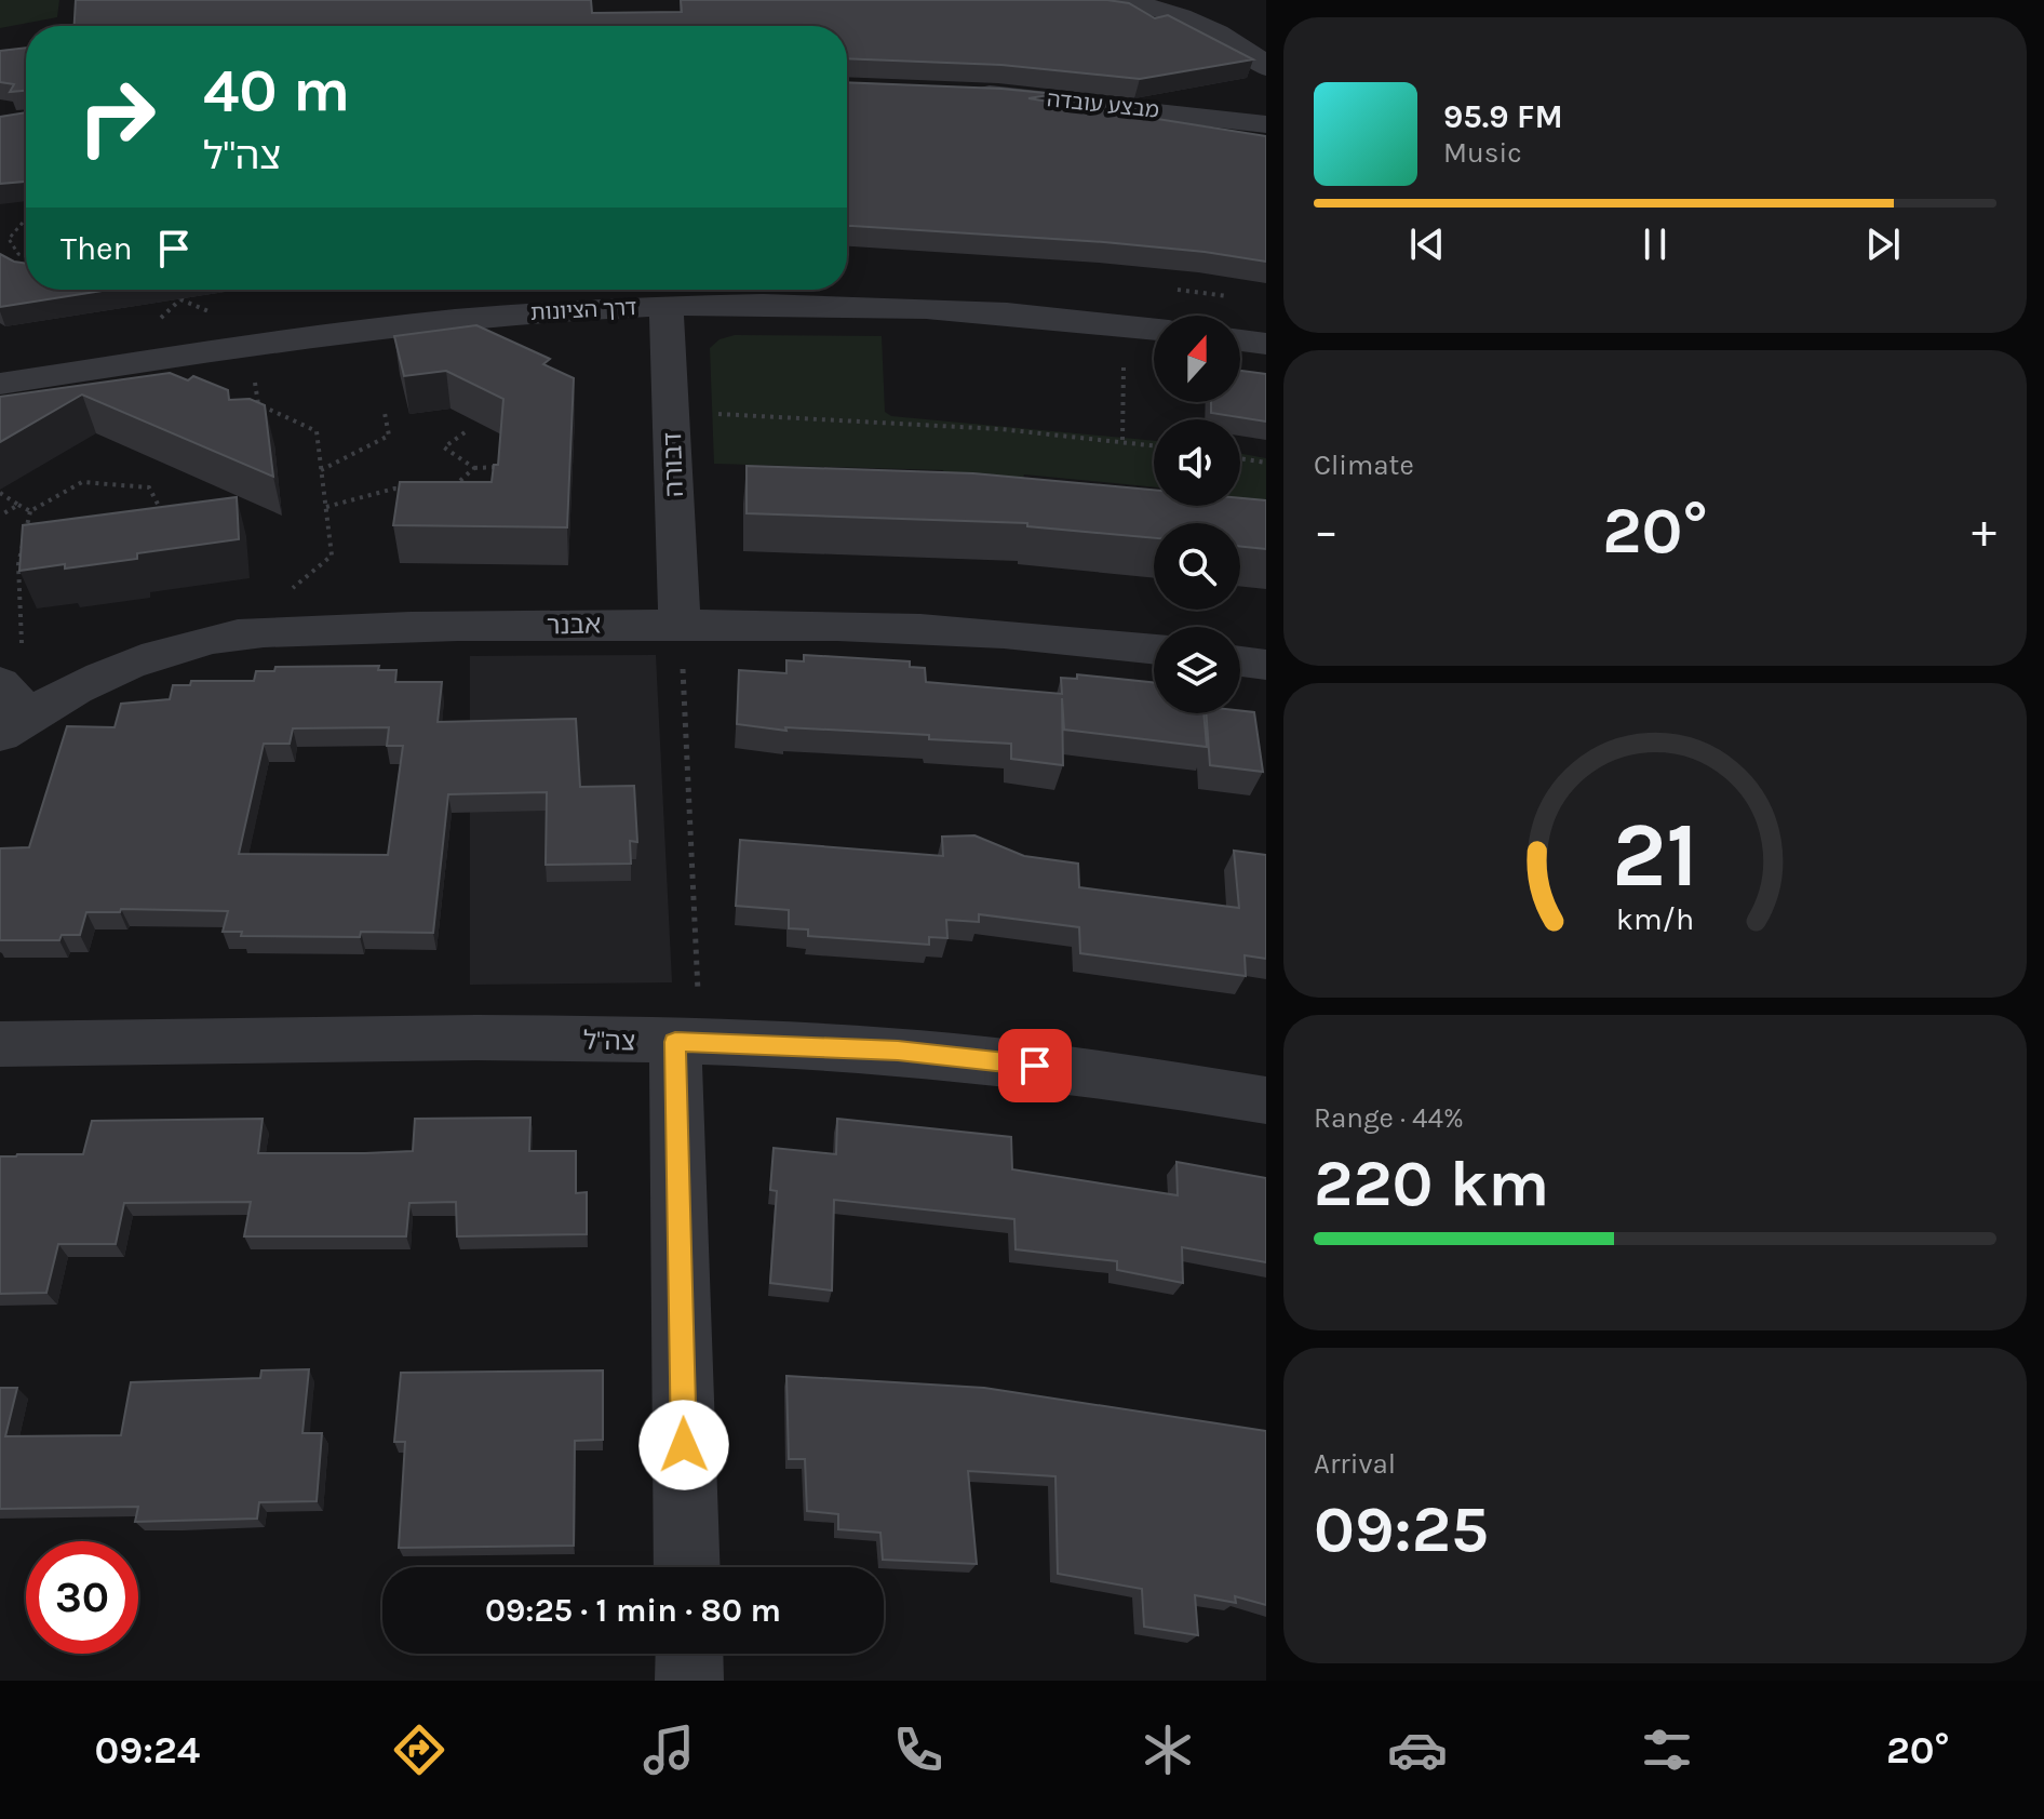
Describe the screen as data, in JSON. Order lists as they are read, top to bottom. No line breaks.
{"streets":{"street":["מבצע עובדה","דרך הציונות","דבורה","אבנר","צה\"ל"]},"crossings":[["דרך הציונות","דבורה"],["דבורה","אבנר"]],"north":"top","page":{"turn":["40 m","צה\"ל"],"song":["95.9 FM","Music"],"then":"Then","tile":["Climate",["Range · 44%","220 km"],["Arrival","09:25"]],"heat":["−","20°","+"],"limit":"30","trip":"09:25 · 1 min · 80 m","tabs":["09:24","20°"],"gauge":["21","km/h"]}}
